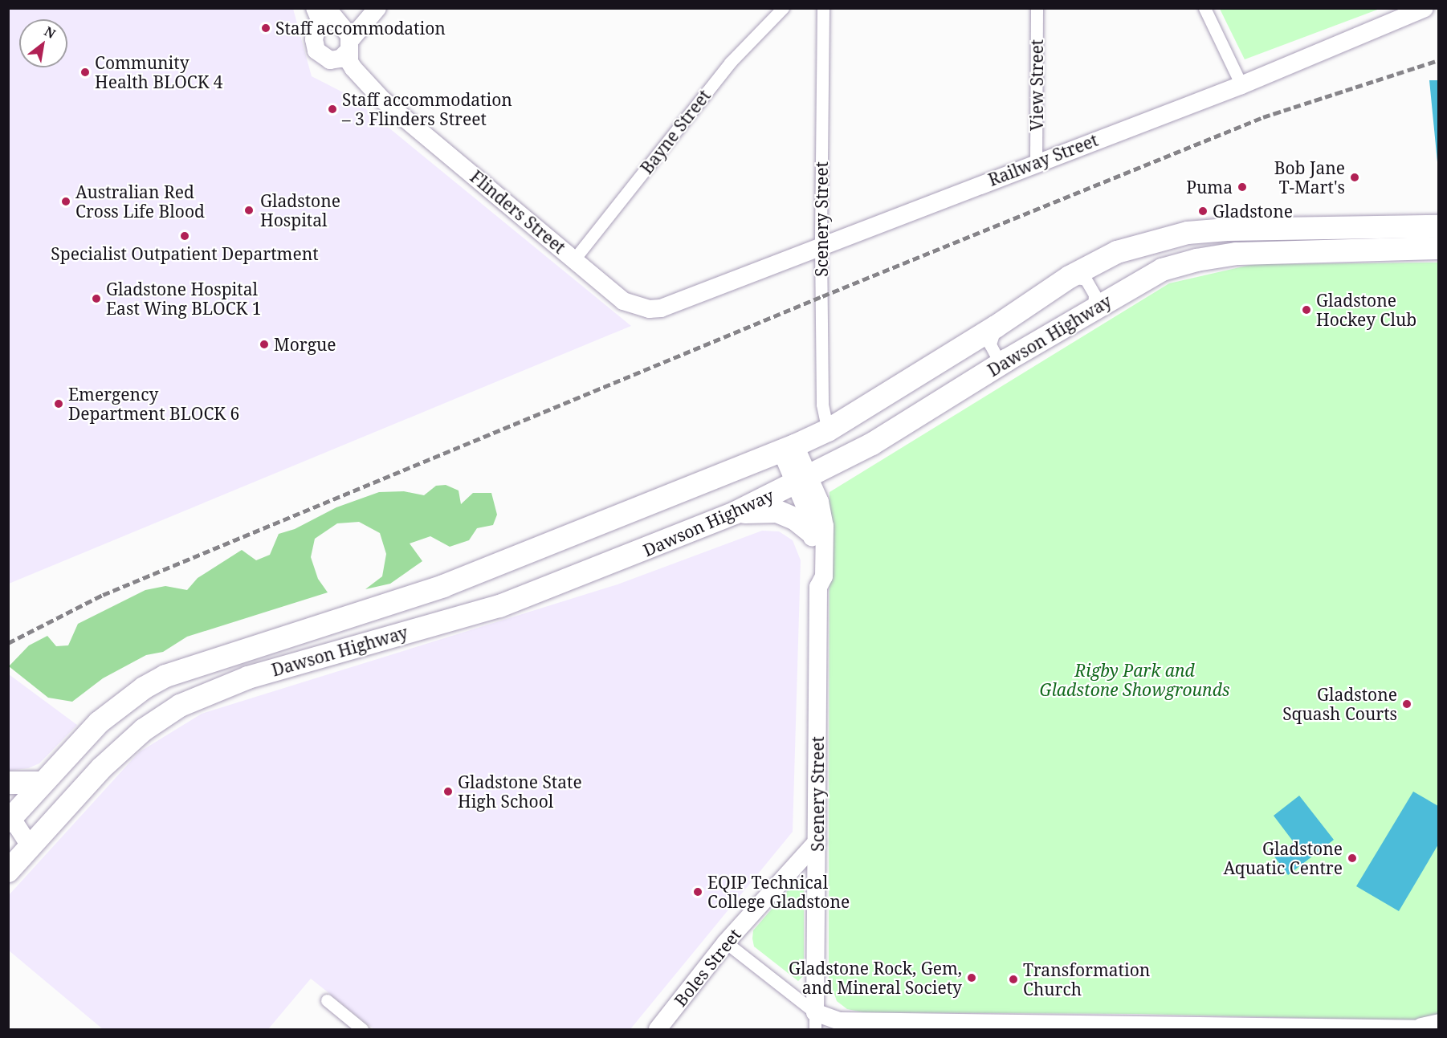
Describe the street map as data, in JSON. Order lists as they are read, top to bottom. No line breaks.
{"streets":{"highway":["Dawson Highway"],"street":["View Street","Bayne Street","Railway Street","Flinders Street","Scenery Street","Boles Street"]},"crossings":[["View Street","Railway Street"],["Bayne Street","Flinders Street"],["Railway Street","Flinders Street"],["Railway Street","Scenery Street"],["Scenery Street","Dawson Highway"],["Scenery Street","Boles Street"]],"parks":["Rigby Park and Gladstone Showgrounds"],"places":["Staff accommodation","Community Health BLOCK 4","Staff accommodation – 3 Flinders Street","Bob Jane T-Mart's","Puma","Australian Red Cross Life Blood","Gladstone Hospital","Gladstone","Specialist Outpatient Department","Gladstone Hospital East Wing BLOCK 1","Gladstone Hockey Club","Morgue","Emergency Department BLOCK 6","Gladstone Squash Courts","Gladstone State High School","Gladstone Aquatic Centre","EQIP Technical College Gladstone","Gladstone Rock, Gem, and Mineral Society","Transformation Church"],"north":"top right"}
